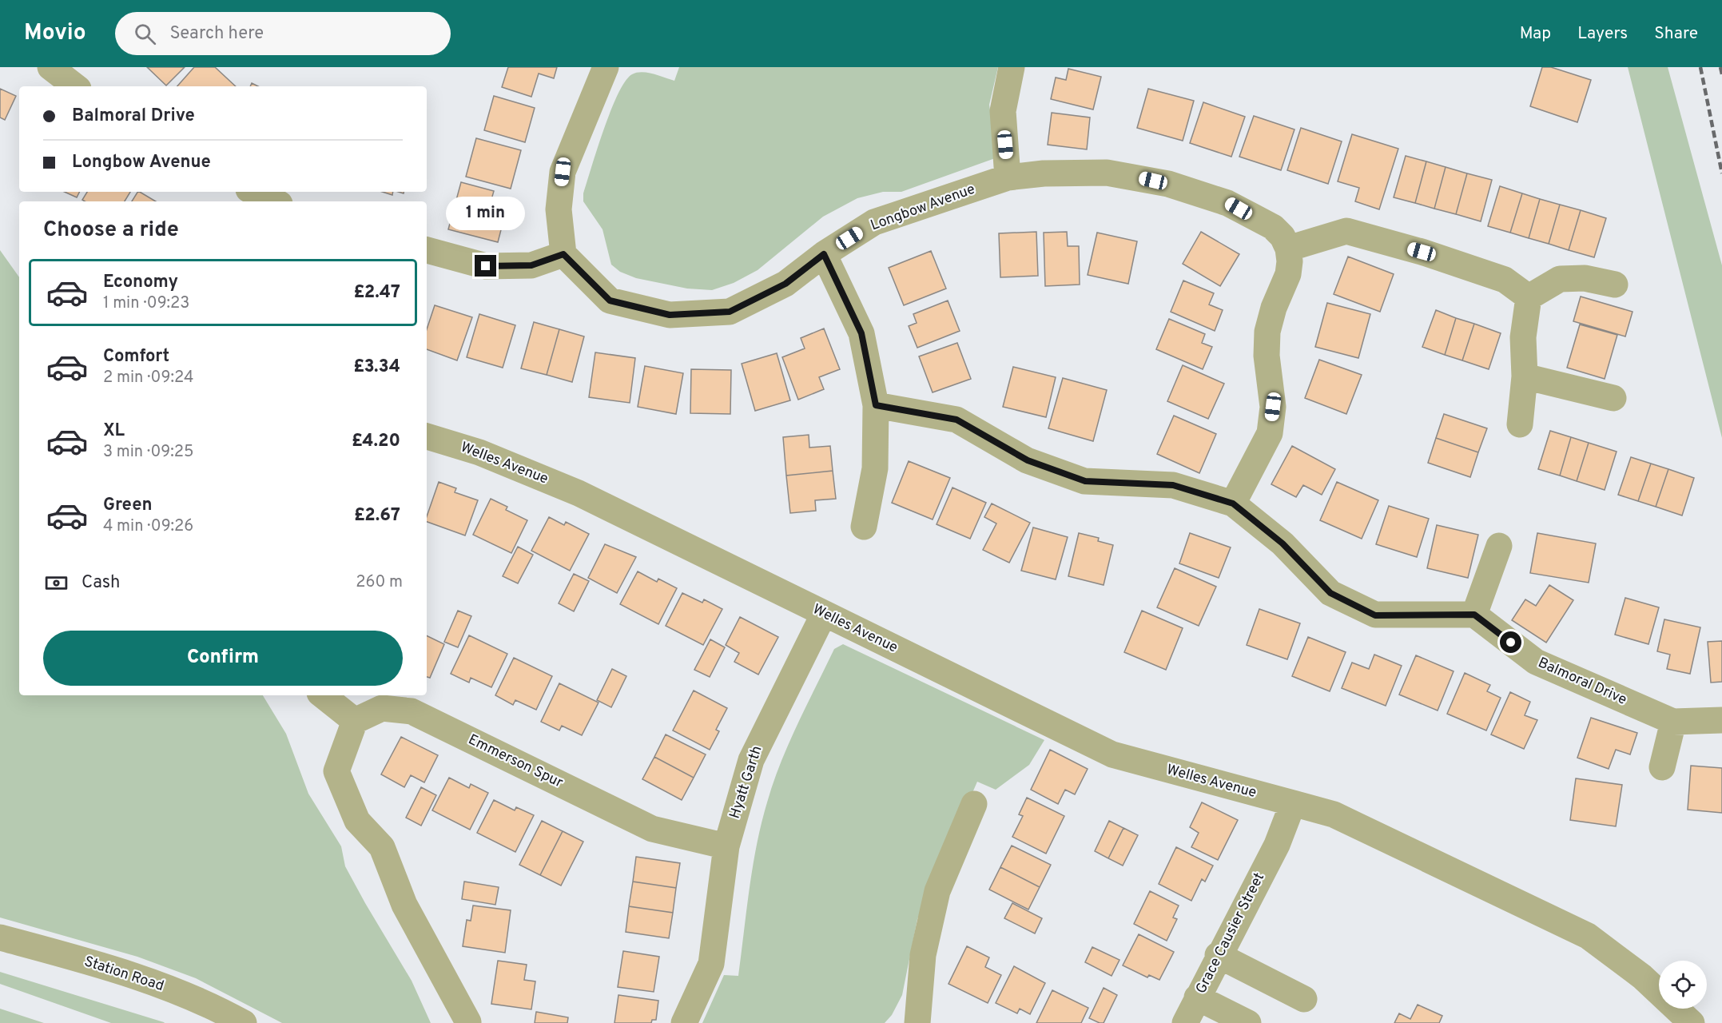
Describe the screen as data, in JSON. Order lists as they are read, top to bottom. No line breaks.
{"streets":{"street":["Longbow Avenue","Welles Avenue","Balmoral Drive","Emmerson Spur","Hyatt Garth","Grace Causier Street","Station Road"]},"crossings":[["Welles Avenue","Hyatt Garth"],["Welles Avenue","Grace Causier Street"],["Emmerson Spur","Hyatt Garth"]],"page":{"header":"Movio","search":"Search here","nav":["Map","Layers","Share"],"banner":["Balmoral Drive","Longbow Avenue"],"bubble":"1 min","heading":"Choose a ride","list":[{"name":"Economy","note":"1 min · 09:23","value":"£2.47"},{"name":"Comfort","note":"2 min · 09:24","value":"£3.34"},{"name":"XL","note":"3 min · 09:25","value":"£4.20"},{"name":"Green","note":"4 min · 09:26","value":"£2.67"}],"pay":["Cash","260 m"],"buttons":"Confirm"}}
